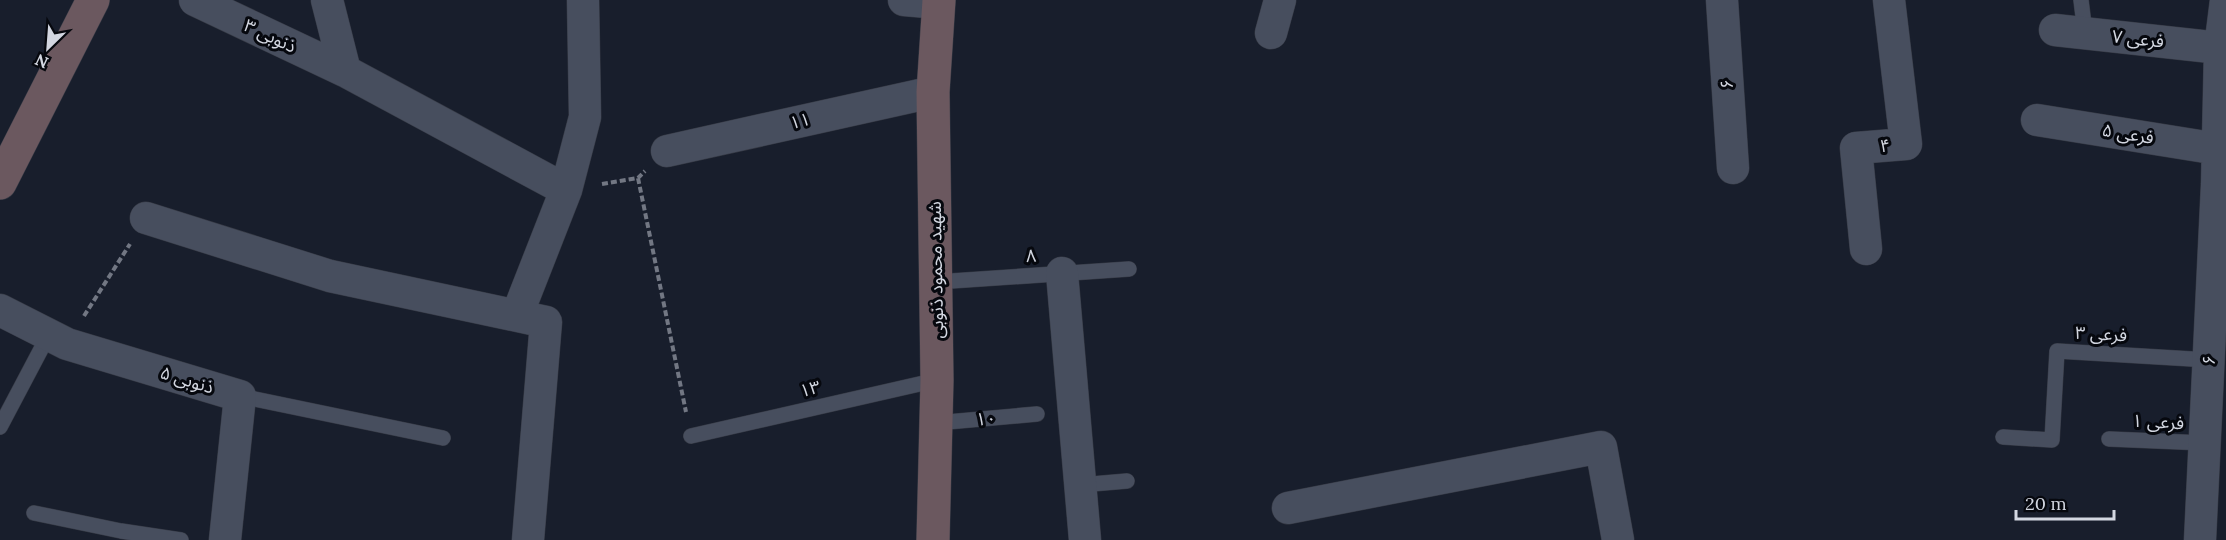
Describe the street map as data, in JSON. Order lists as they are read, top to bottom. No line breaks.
{"streets":{"street":["ذنوبی ۳","فرعی ۷","۶","۱۱","فرعی ۵","۴","شهید محمود ذنوبی","ذنوبی ۵"],"lane":["۸","فرعی ۳","۱۳","۱۰","فرعی ۱"]},"crossings":[["فرعی ۷","۶"],["۶","فرعی ۵"],["۶","فرعی ۳"],["۶","فرعی ۱"],["۱۱","شهید محمود ذنوبی"],["۸","شهید محمود ذنوبی"],["شهید محمود ذنوبی","۱۳"],["شهید محمود ذنوبی","۱۰"]],"scale_bar":"20 m","north":"bottom left"}
